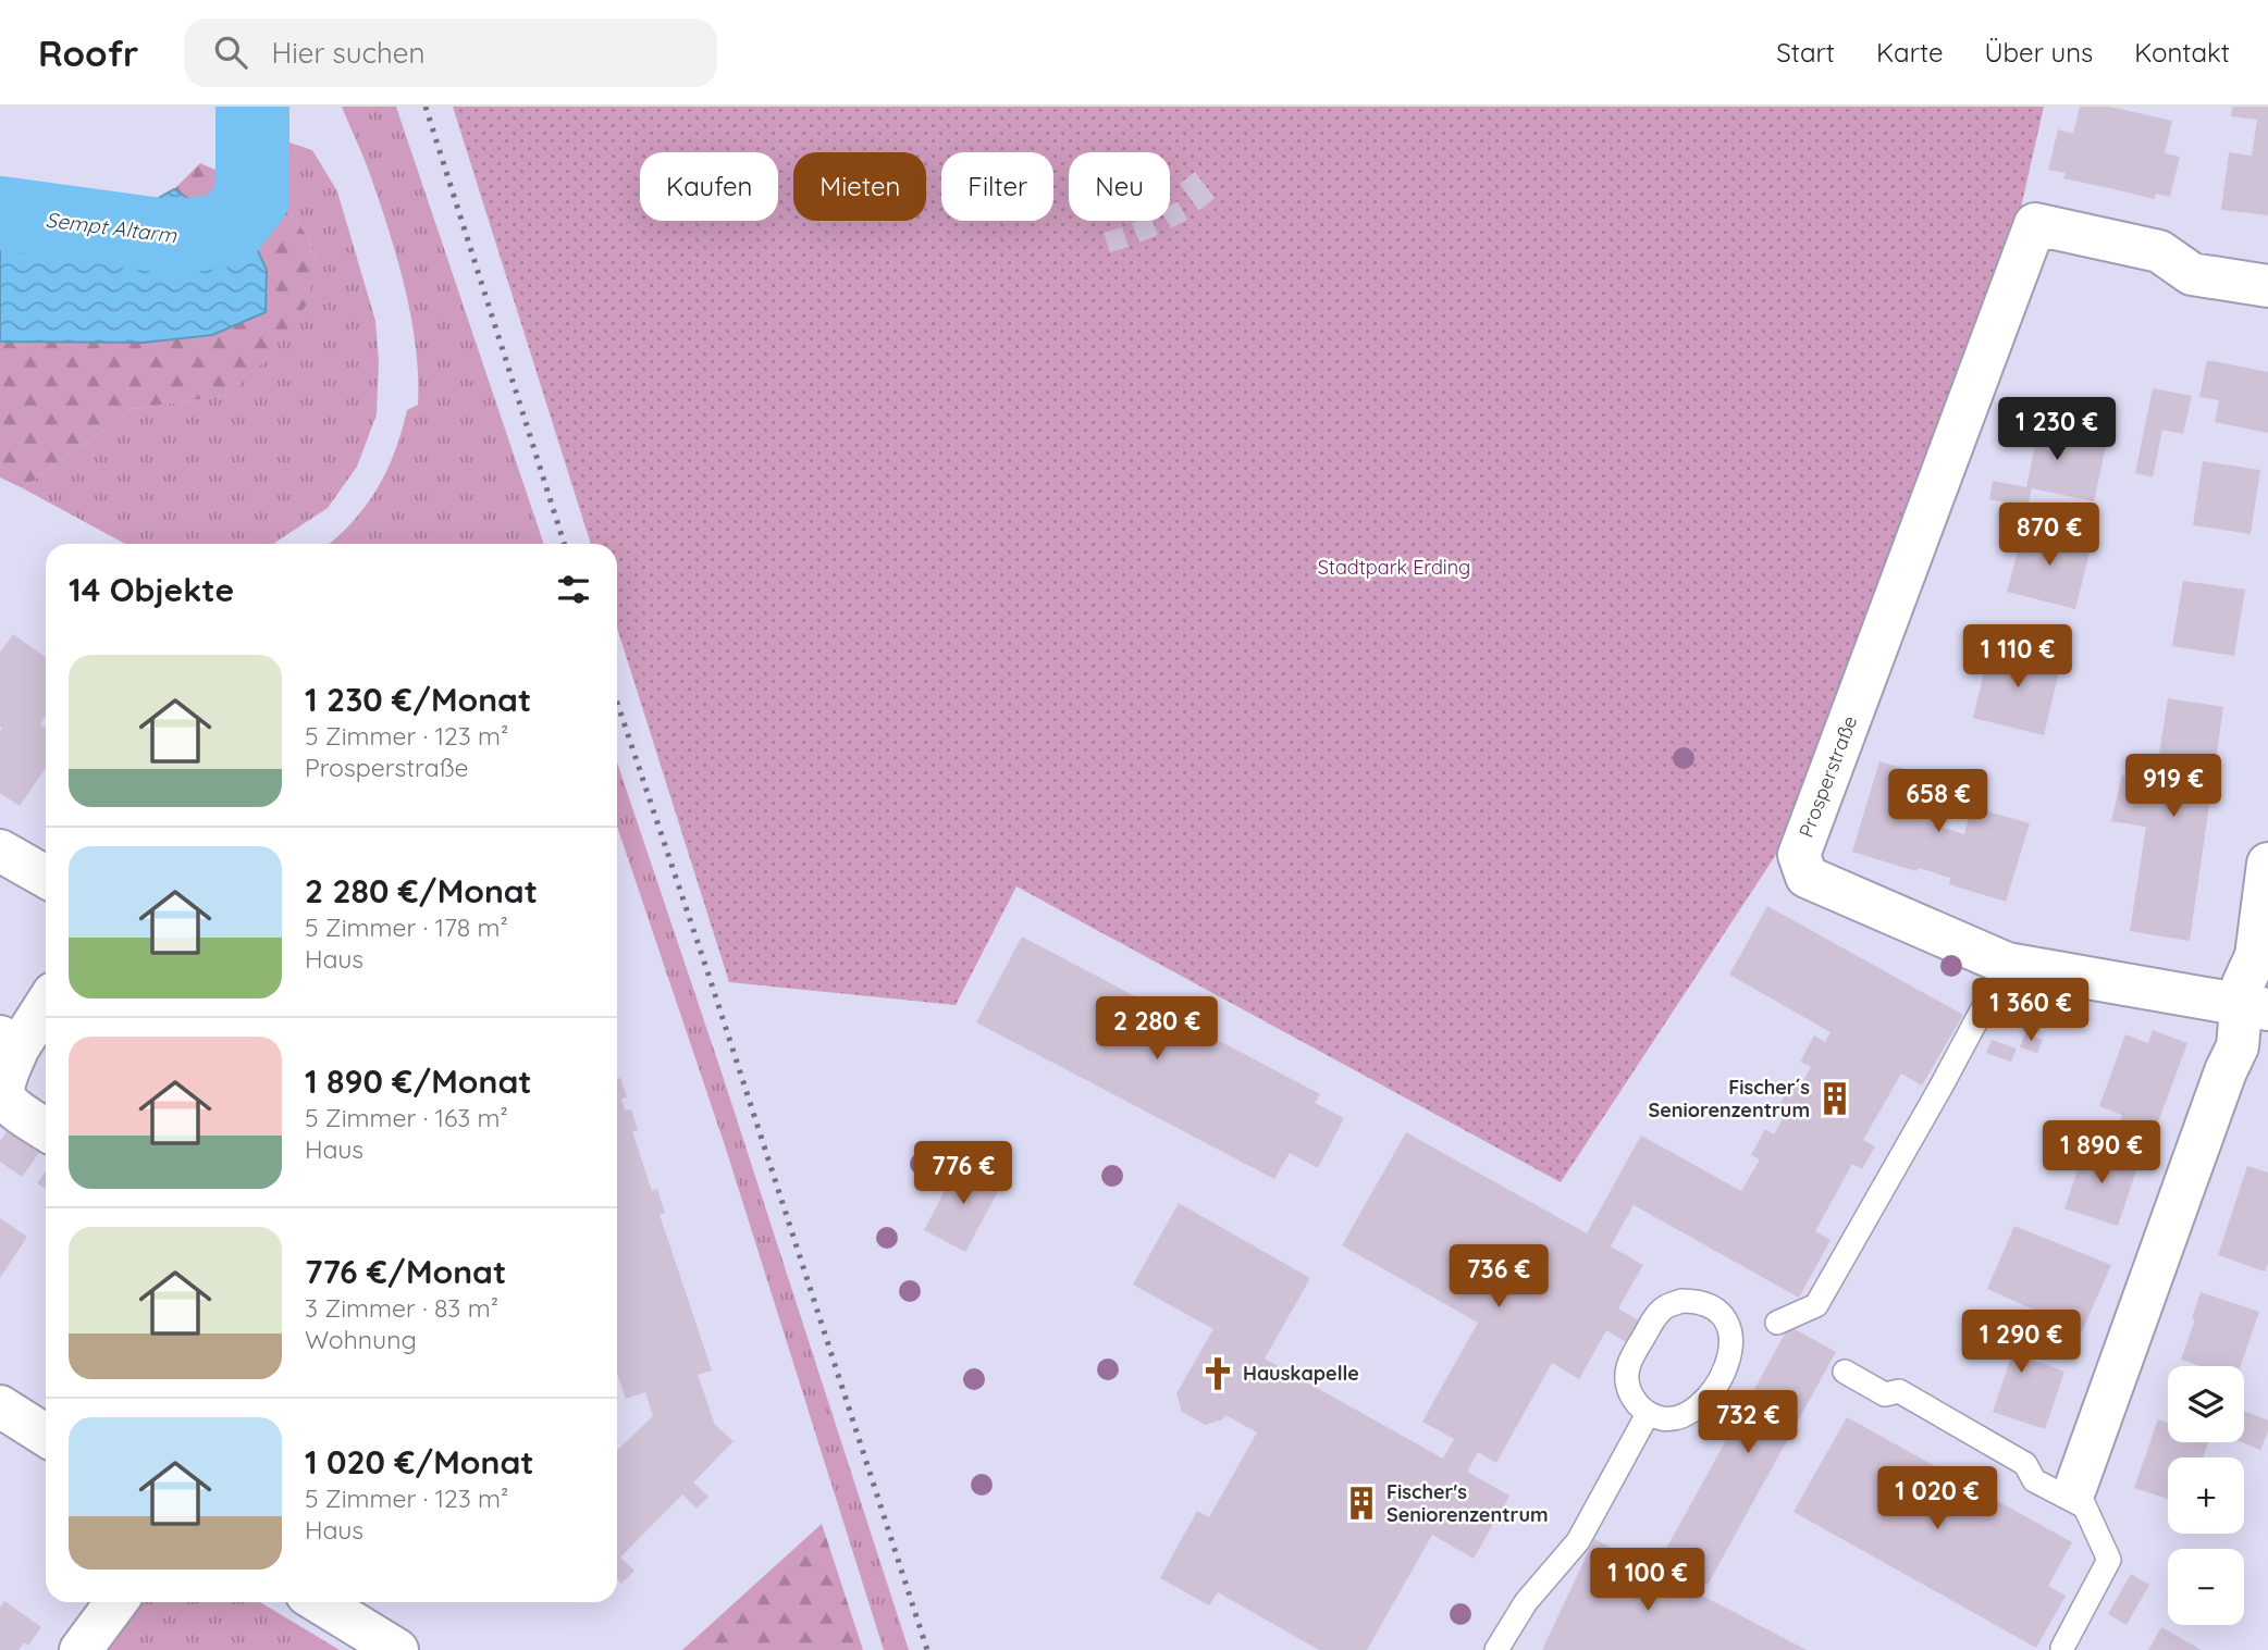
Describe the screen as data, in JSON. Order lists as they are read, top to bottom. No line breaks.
{"streets":{"street":["Prosperstraße"]},"water":["Sempt Altarm"],"parks":["Stadtpark Erding"],"places":{"building":["Fischer´s Seniorenzentrum","Fischer's Seniorenzentrum"],"church":["Hauskapelle"]},"page":{"header":"Roofr","search":"Hier suchen","nav":["Start","Karte","Über uns","Kontakt"],"chip":["Kaufen","Mieten","Filter","Neu"],"price":["1 230 €","870 €","1 110 €","919 €","658 €","1 360 €","2 280 €","1 890 €","776 €","736 €","1 290 €","732 €","1 020 €","1 100 €"],"heading":"14 Objekte","list":[{"name":"1 230 €/Monat","note":"5 Zimmer · 123 m² · Prosperstraße"},{"name":"2 280 €/Monat","note":"5 Zimmer · 178 m² · Haus"},{"name":"1 890 €/Monat","note":"5 Zimmer · 163 m² · Haus"},{"name":"776 €/Monat","note":"3 Zimmer · 83 m² · Wohnung"},{"name":"1 020 €/Monat","note":"5 Zimmer · 123 m² · Haus"}],"map_buttons":["+","−"]}}
